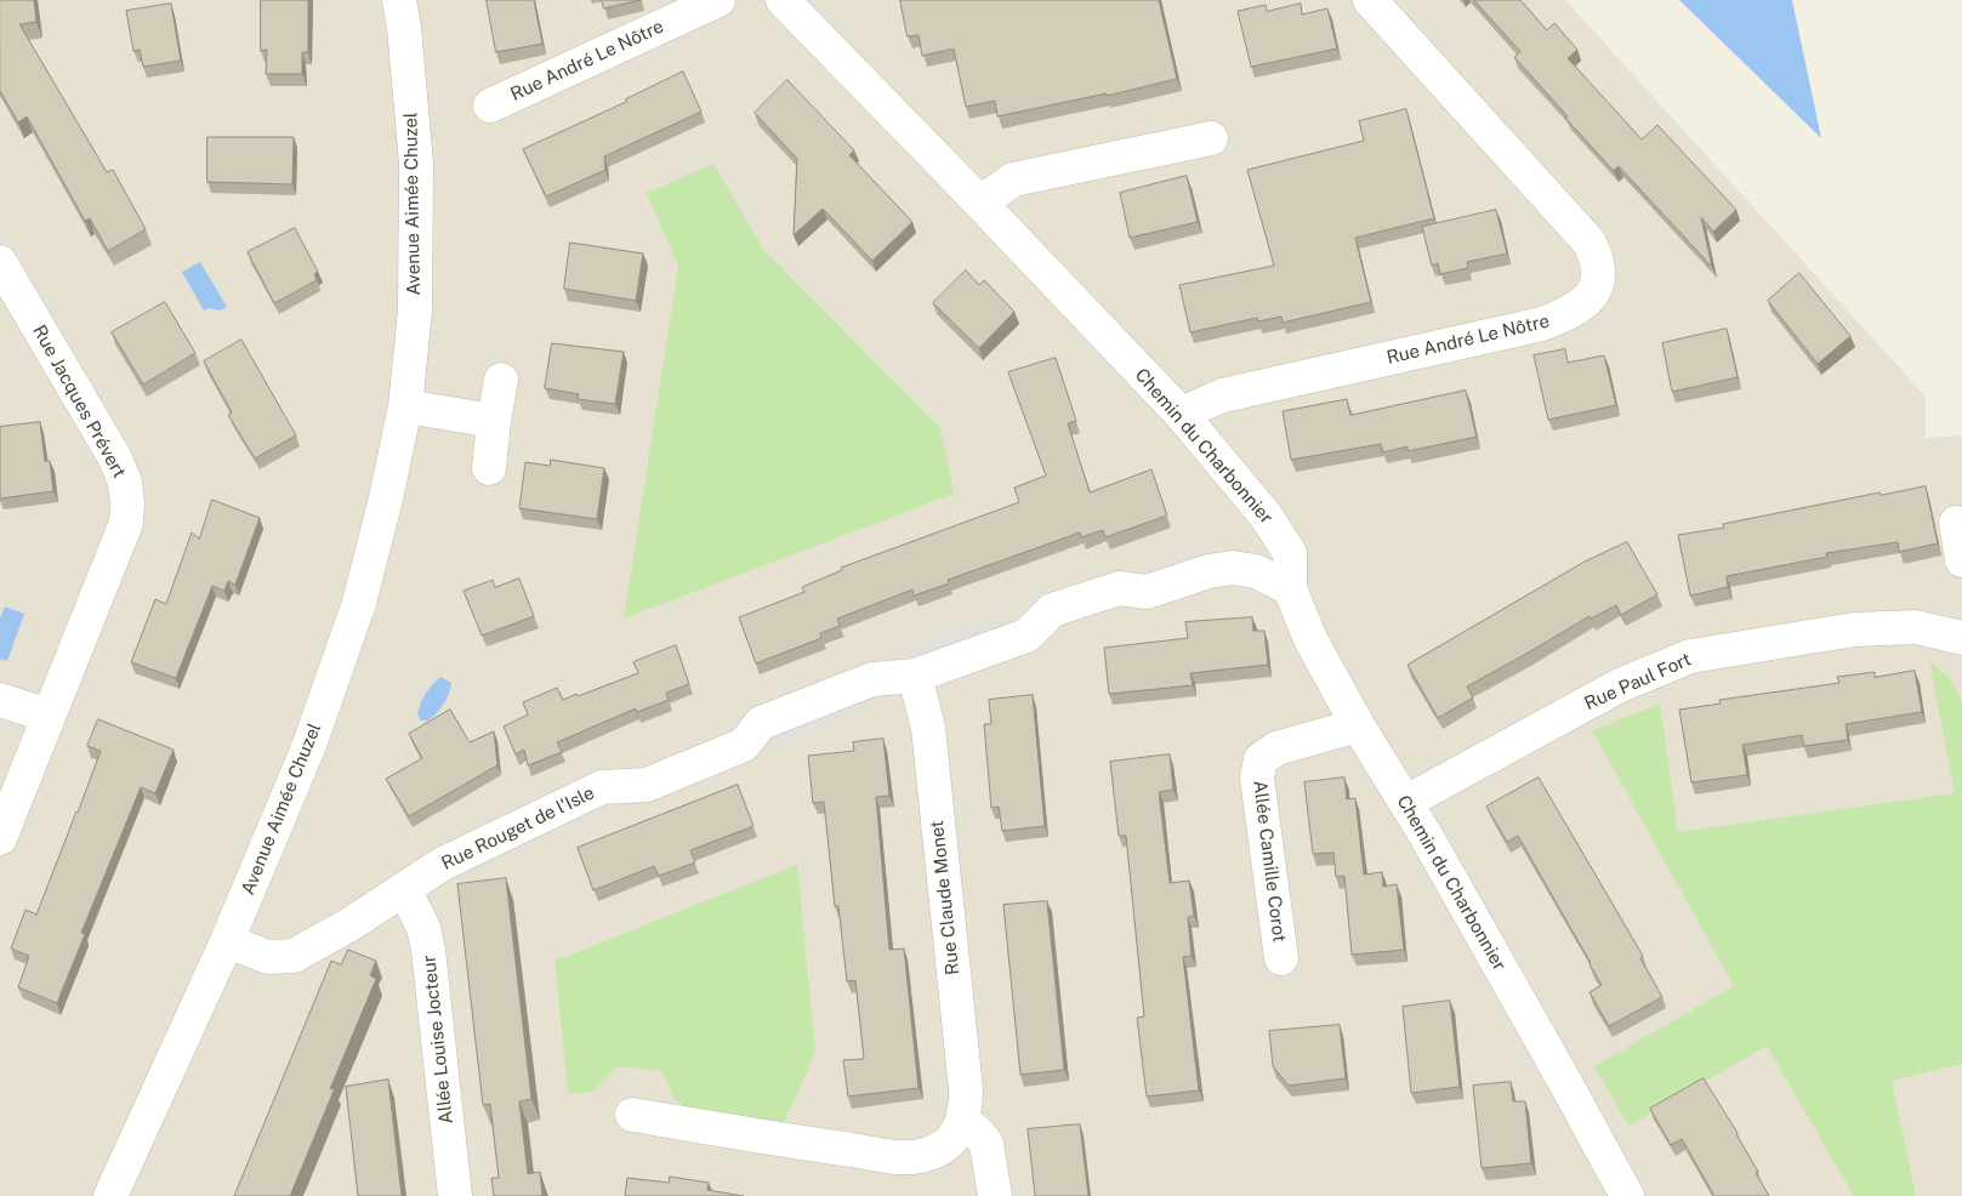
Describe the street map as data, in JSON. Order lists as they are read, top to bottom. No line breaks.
{"streets":{"street":["Rue André Le Nôtre","Avenue Aimée Chuzel","Rue Jacques Prévert","Chemin du Charbonnier","Rue Paul Fort","Rue Rouget de l'Isle","Allée Camille Corot","Rue Claude Monet","Allée Louise Jocteur"]},"crossings":[["Rue André Le Nôtre","Chemin du Charbonnier"],["Avenue Aimée Chuzel","Rue Rouget de l'Isle"],["Chemin du Charbonnier","Rue Paul Fort"],["Chemin du Charbonnier","Rue Rouget de l'Isle"],["Chemin du Charbonnier","Allée Camille Corot"],["Rue Rouget de l'Isle","Rue Claude Monet"],["Rue Rouget de l'Isle","Allée Louise Jocteur"]]}
